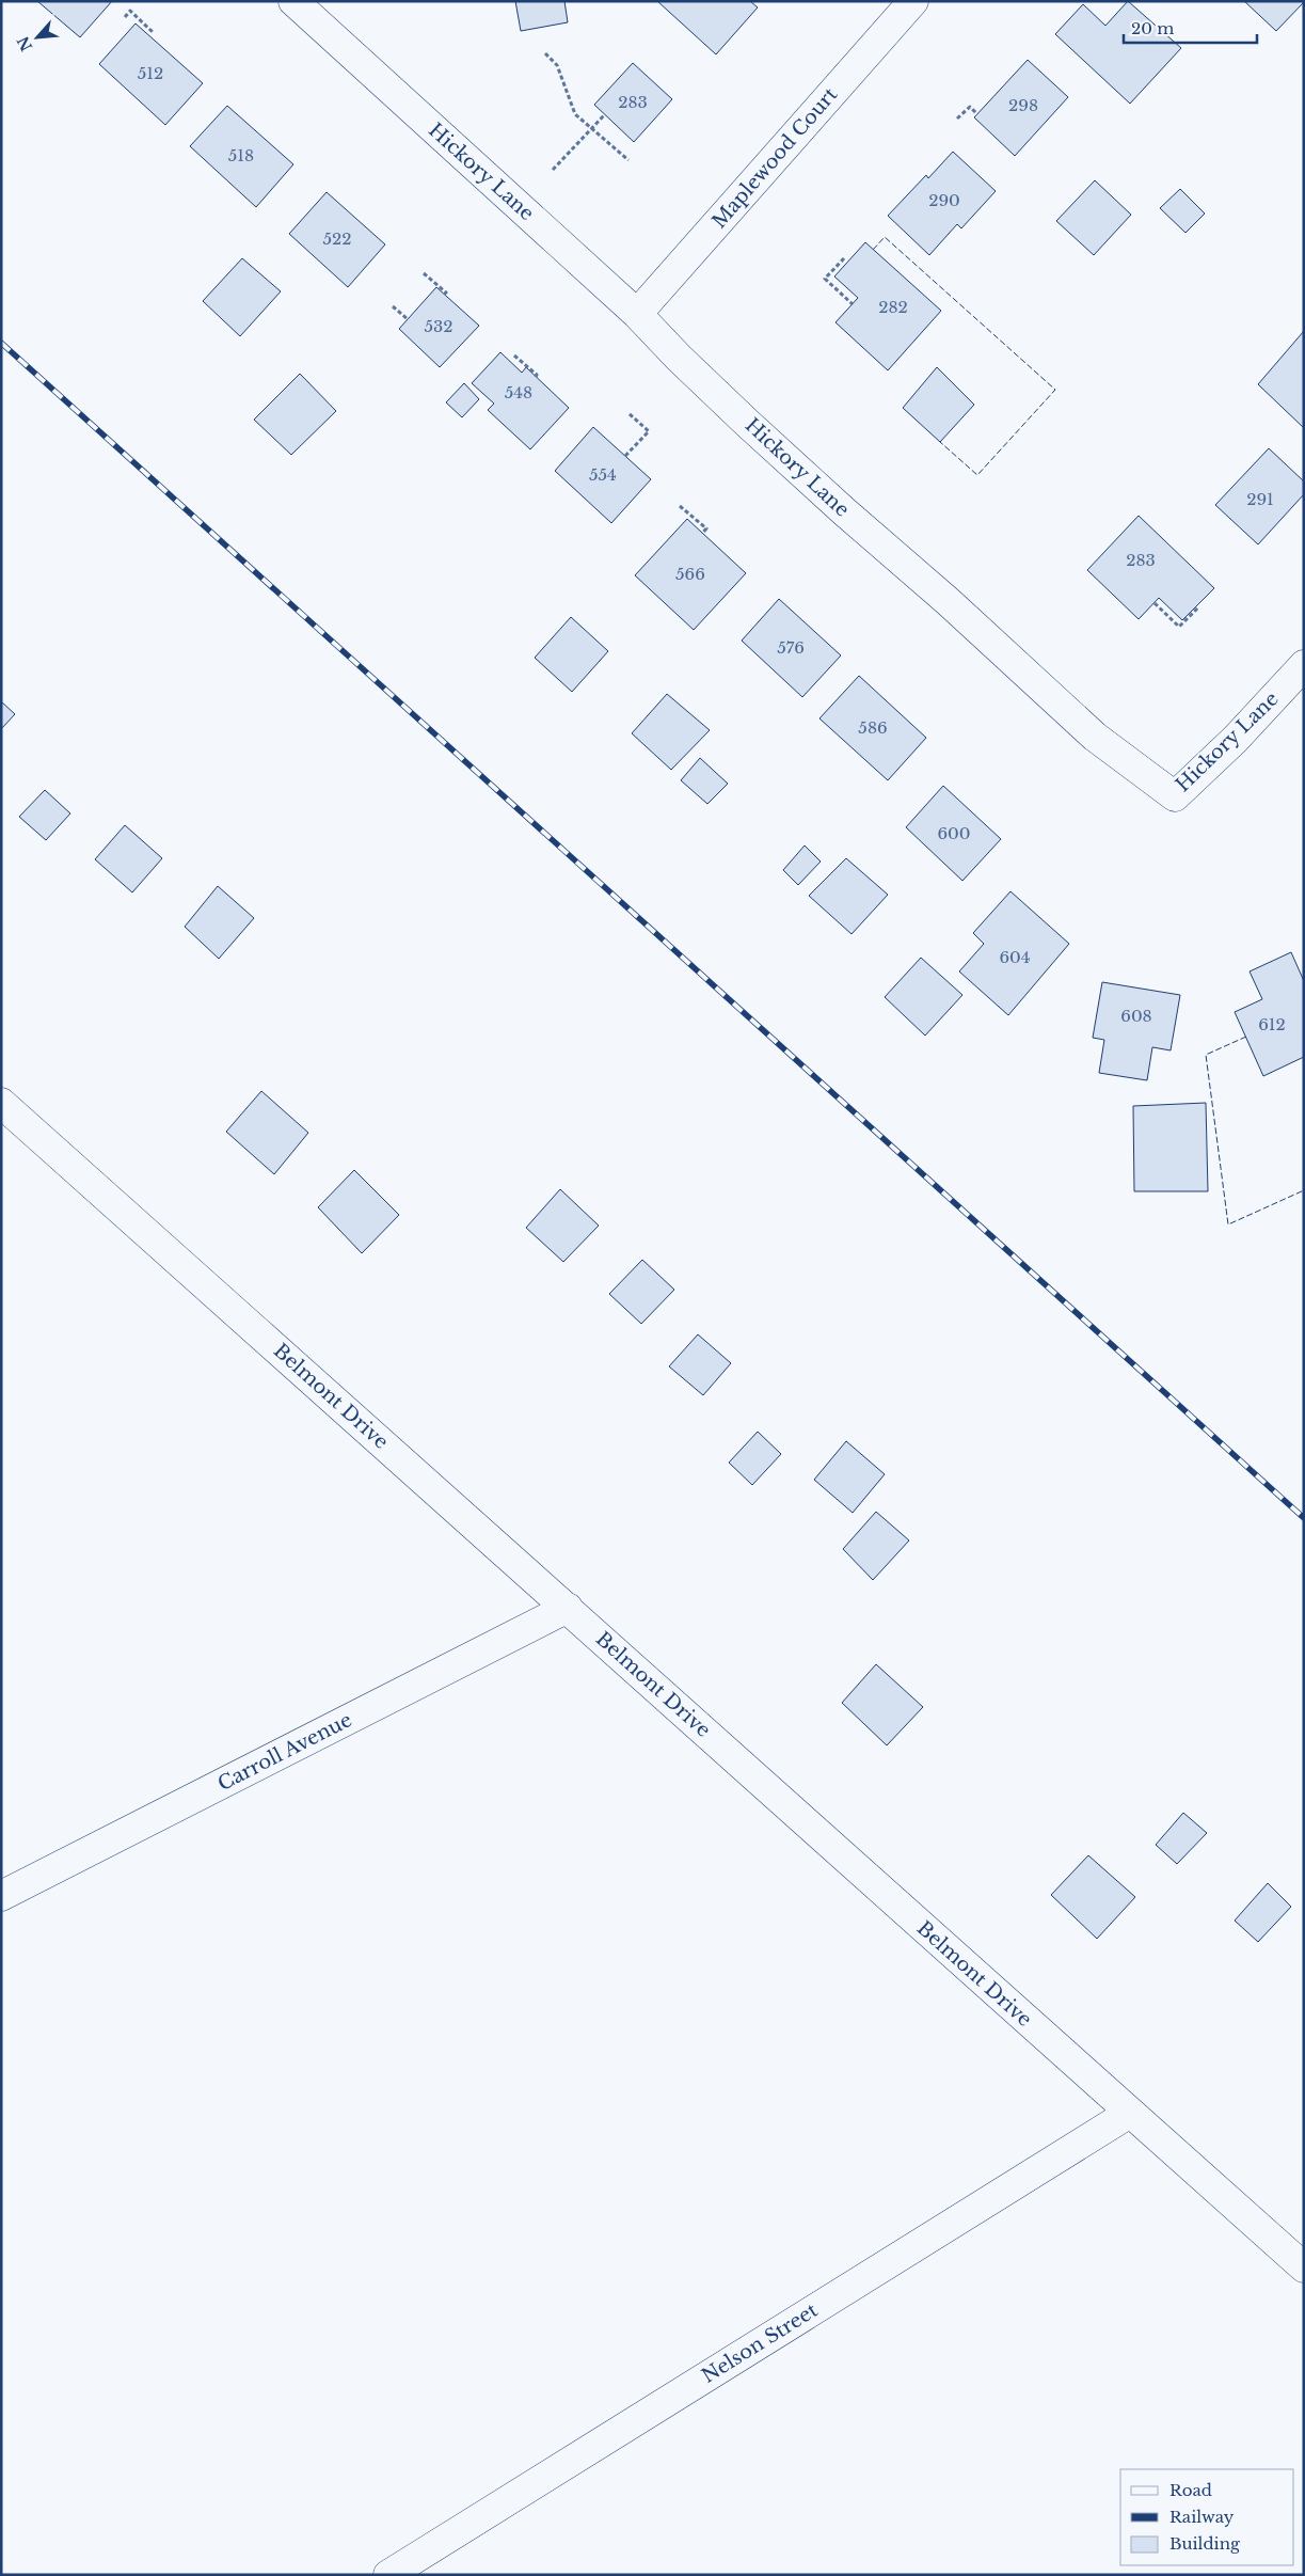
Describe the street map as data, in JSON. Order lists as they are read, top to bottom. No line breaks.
{"streets":{"street":["Maplewood Court","Hickory Lane","Belmont Drive","Carroll Avenue","Nelson Street"]},"crossings":[["Maplewood Court","Hickory Lane"],["Belmont Drive","Carroll Avenue"],["Belmont Drive","Nelson Street"]],"house_numbers":["512","283","298","518","290","522","282","532","548","554","291","283","566","576","586","600","604","608","612"],"legend":["Road","Railway","Building"],"scale_bar":"20 m","north":"bottom left"}
